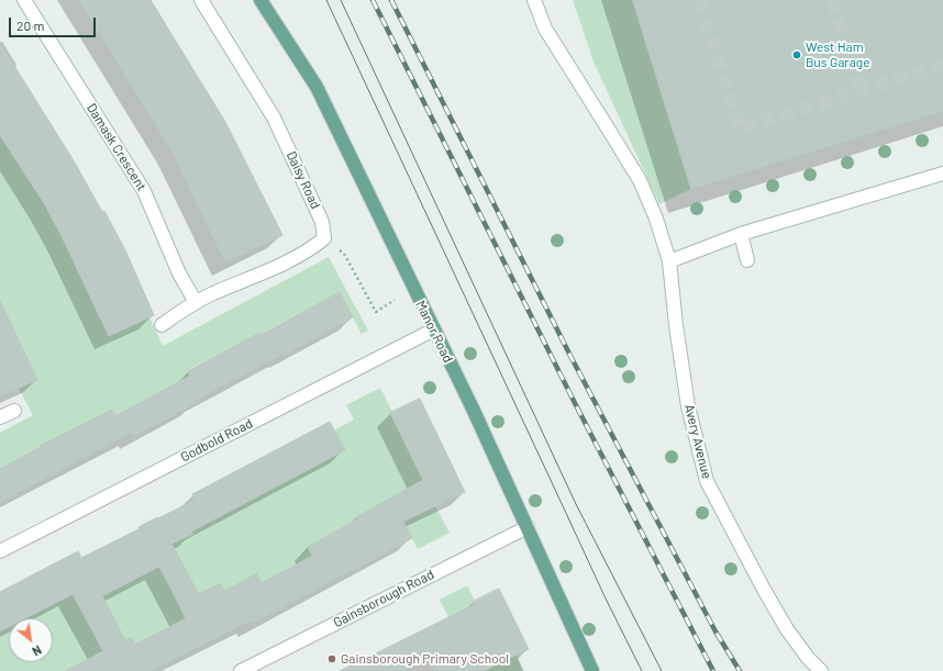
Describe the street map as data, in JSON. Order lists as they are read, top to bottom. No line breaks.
{"streets":{"main road":["Manor Road"],"street":["Damask Crescent","Daisy Road","Godbold Road","Avery Avenue","Gainsborough Road"]},"crossings":[["Manor Road","Godbold Road"],["Manor Road","Gainsborough Road"]],"places":["West Ham Bus Garage","Gainsborough Primary School"],"scale_bar":"20 m","north":"bottom right"}
